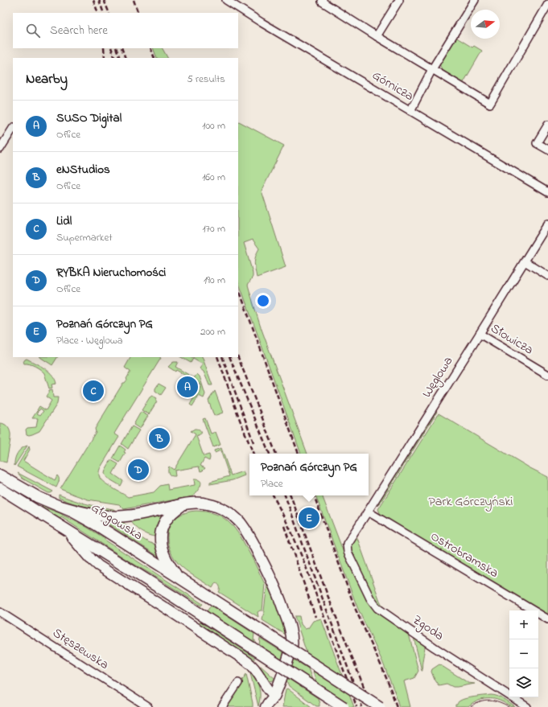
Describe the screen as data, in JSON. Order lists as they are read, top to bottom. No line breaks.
{"streets":{"main road":["Głogowska"],"street":["Górnicza","Słowicza","Węglowa","Ostrobramska","Zgoda","Stęszewska"]},"crossings":[["Słowicza","Węglowa"],["Węglowa","Ostrobramska"],["Węglowa","Zgoda"]],"parks":["Park Górczyński"],"north":"right","page":{"search":"Search here","heading":["Nearby","5 results"],"list":[{"mark":"A","name":"SUSO Digital","note":"Office","value":"100 m"},{"mark":"B","name":"eNStudios","note":"Office","value":"160 m"},{"mark":"C","name":"Lidl","note":"Supermarket","value":"170 m"},{"mark":"D","name":"RYBKA Nieruchomości","note":"Office","value":"190 m"},{"mark":"E","name":"Poznań Górczyn PG","note":"Place · Węglowa","value":"200 m"}],"pins":["A","C","B","D","E"],"popup":["Poznań Górczyn PG","Place"],"map_buttons":["+","−"]}}
